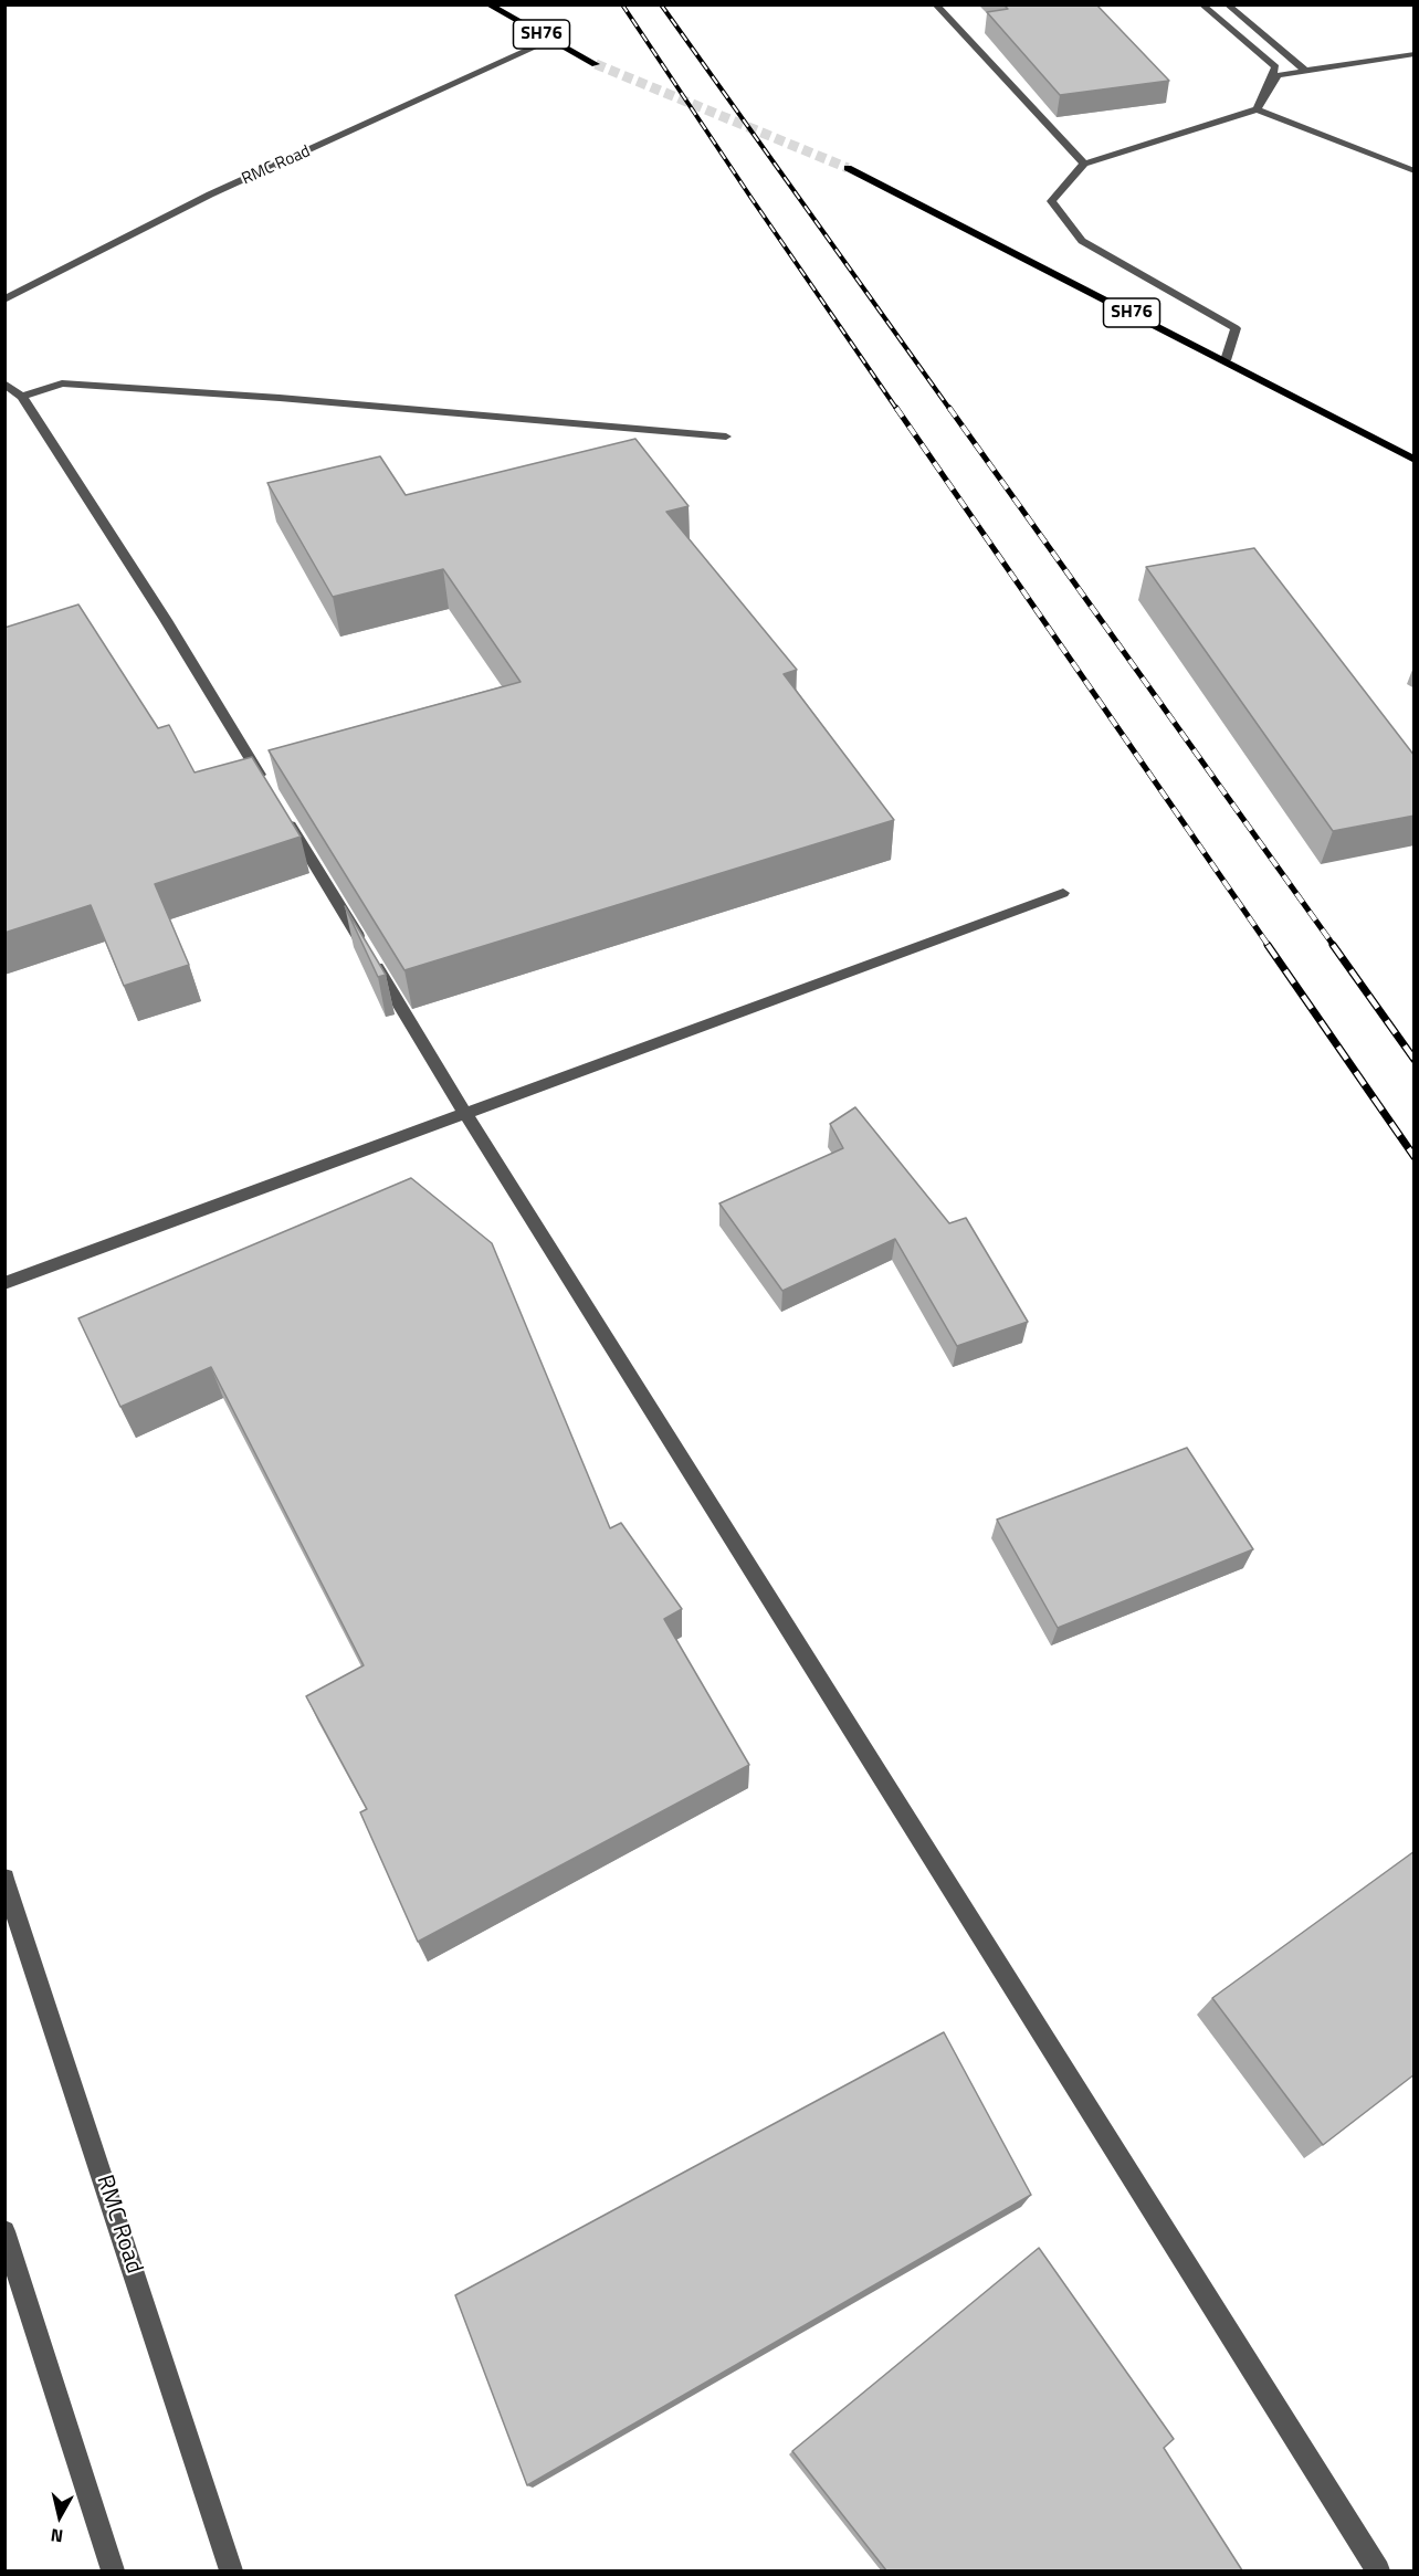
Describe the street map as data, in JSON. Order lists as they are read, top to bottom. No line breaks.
{"streets":{"main road":["SH76"],"street":["RMC Road"]},"crossings":[["SH76","RMC Road"]],"north":"bottom"}
